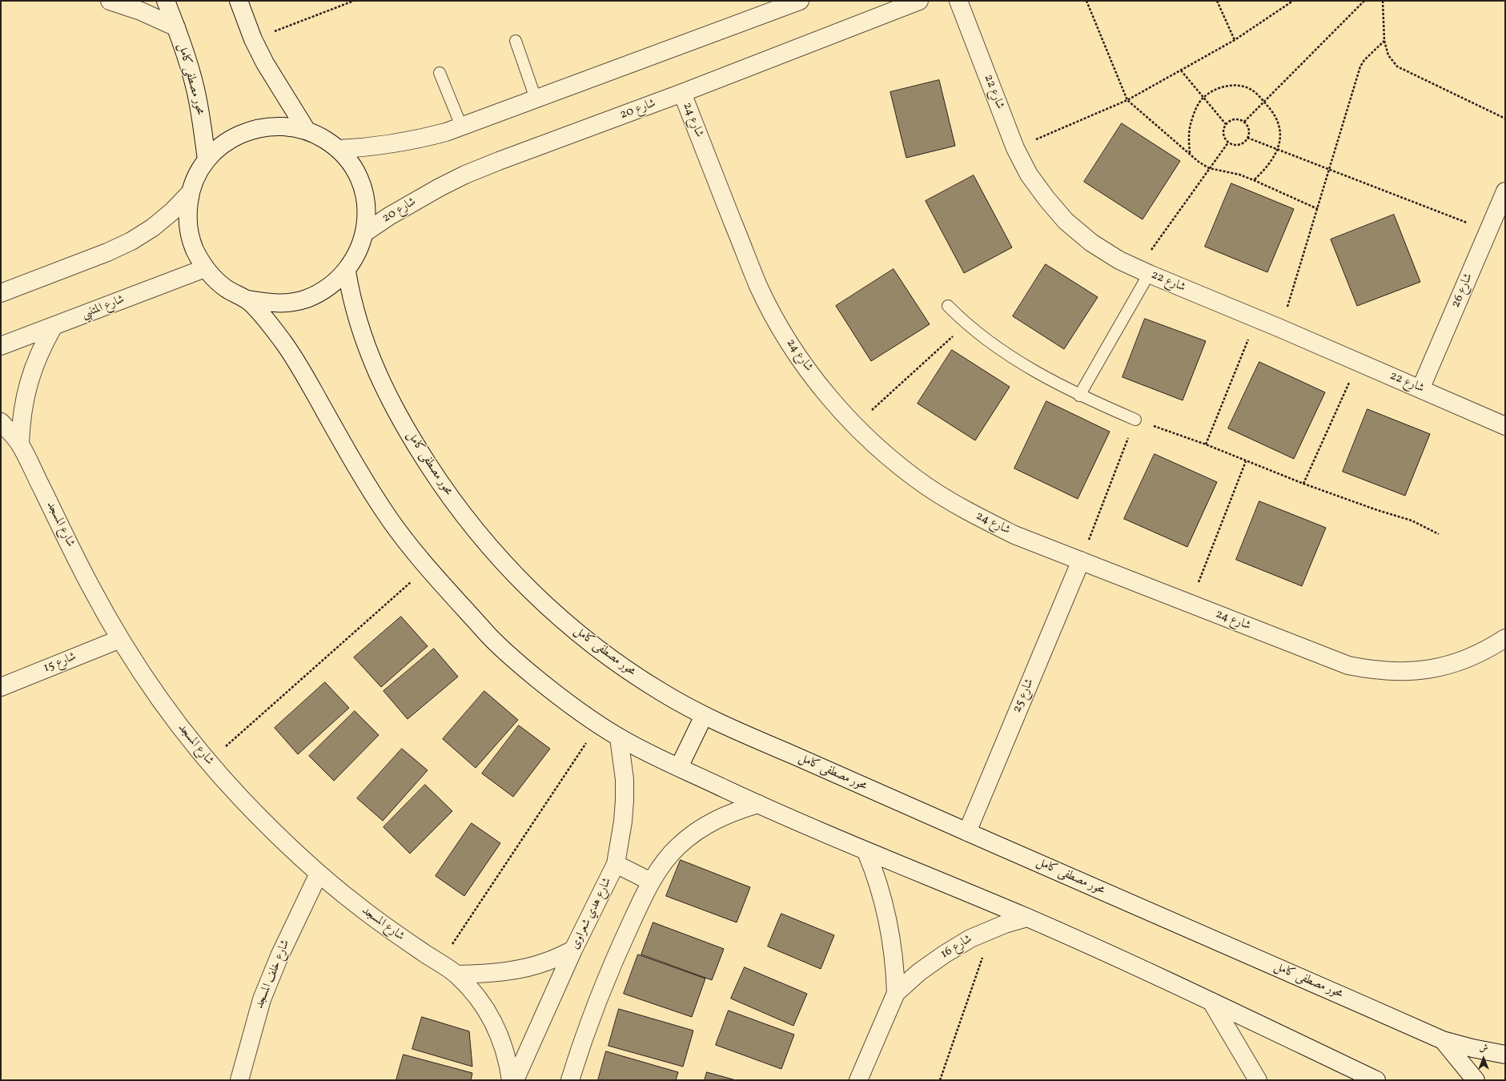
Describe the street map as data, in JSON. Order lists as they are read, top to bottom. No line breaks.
{"streets":{"street":["محور مصطفى كامل","شارع 22","شارع 20","شارع 24","شارع 26","شارع المتنبي","شارع المسجد","شارع 15","شارع 25","شارع هدي شعراوى","شارع 16","شارع خلف المسجد"]},"crossings":[["محور مصطفى كامل","شارع 25"],["شارع 22","شارع 26"],["شارع 20","شارع 24"],["شارع 24","شارع 25"],["شارع المتنبي","شارع المسجد"],["شارع المسجد","شارع 15"],["شارع المسجد","شارع خلف المسجد"]],"north":"top"}
